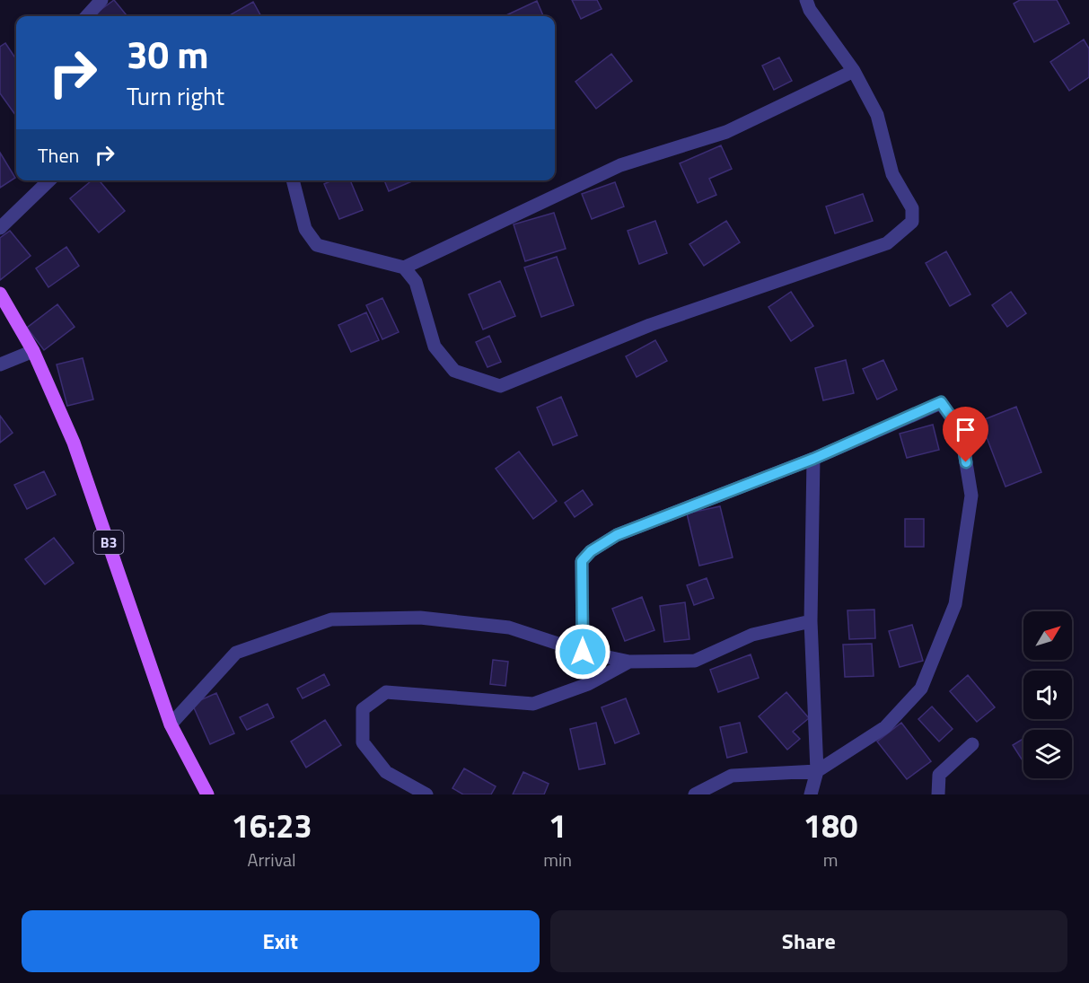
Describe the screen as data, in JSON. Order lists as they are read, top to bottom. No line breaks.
{"streets":{"main road":["B3"]},"north":"top right","page":{"turn":["30 m","Turn right"],"then":"Then","eta":["16:23","Arrival","1","min","180","m"],"buttons":["Exit","Share"]}}
